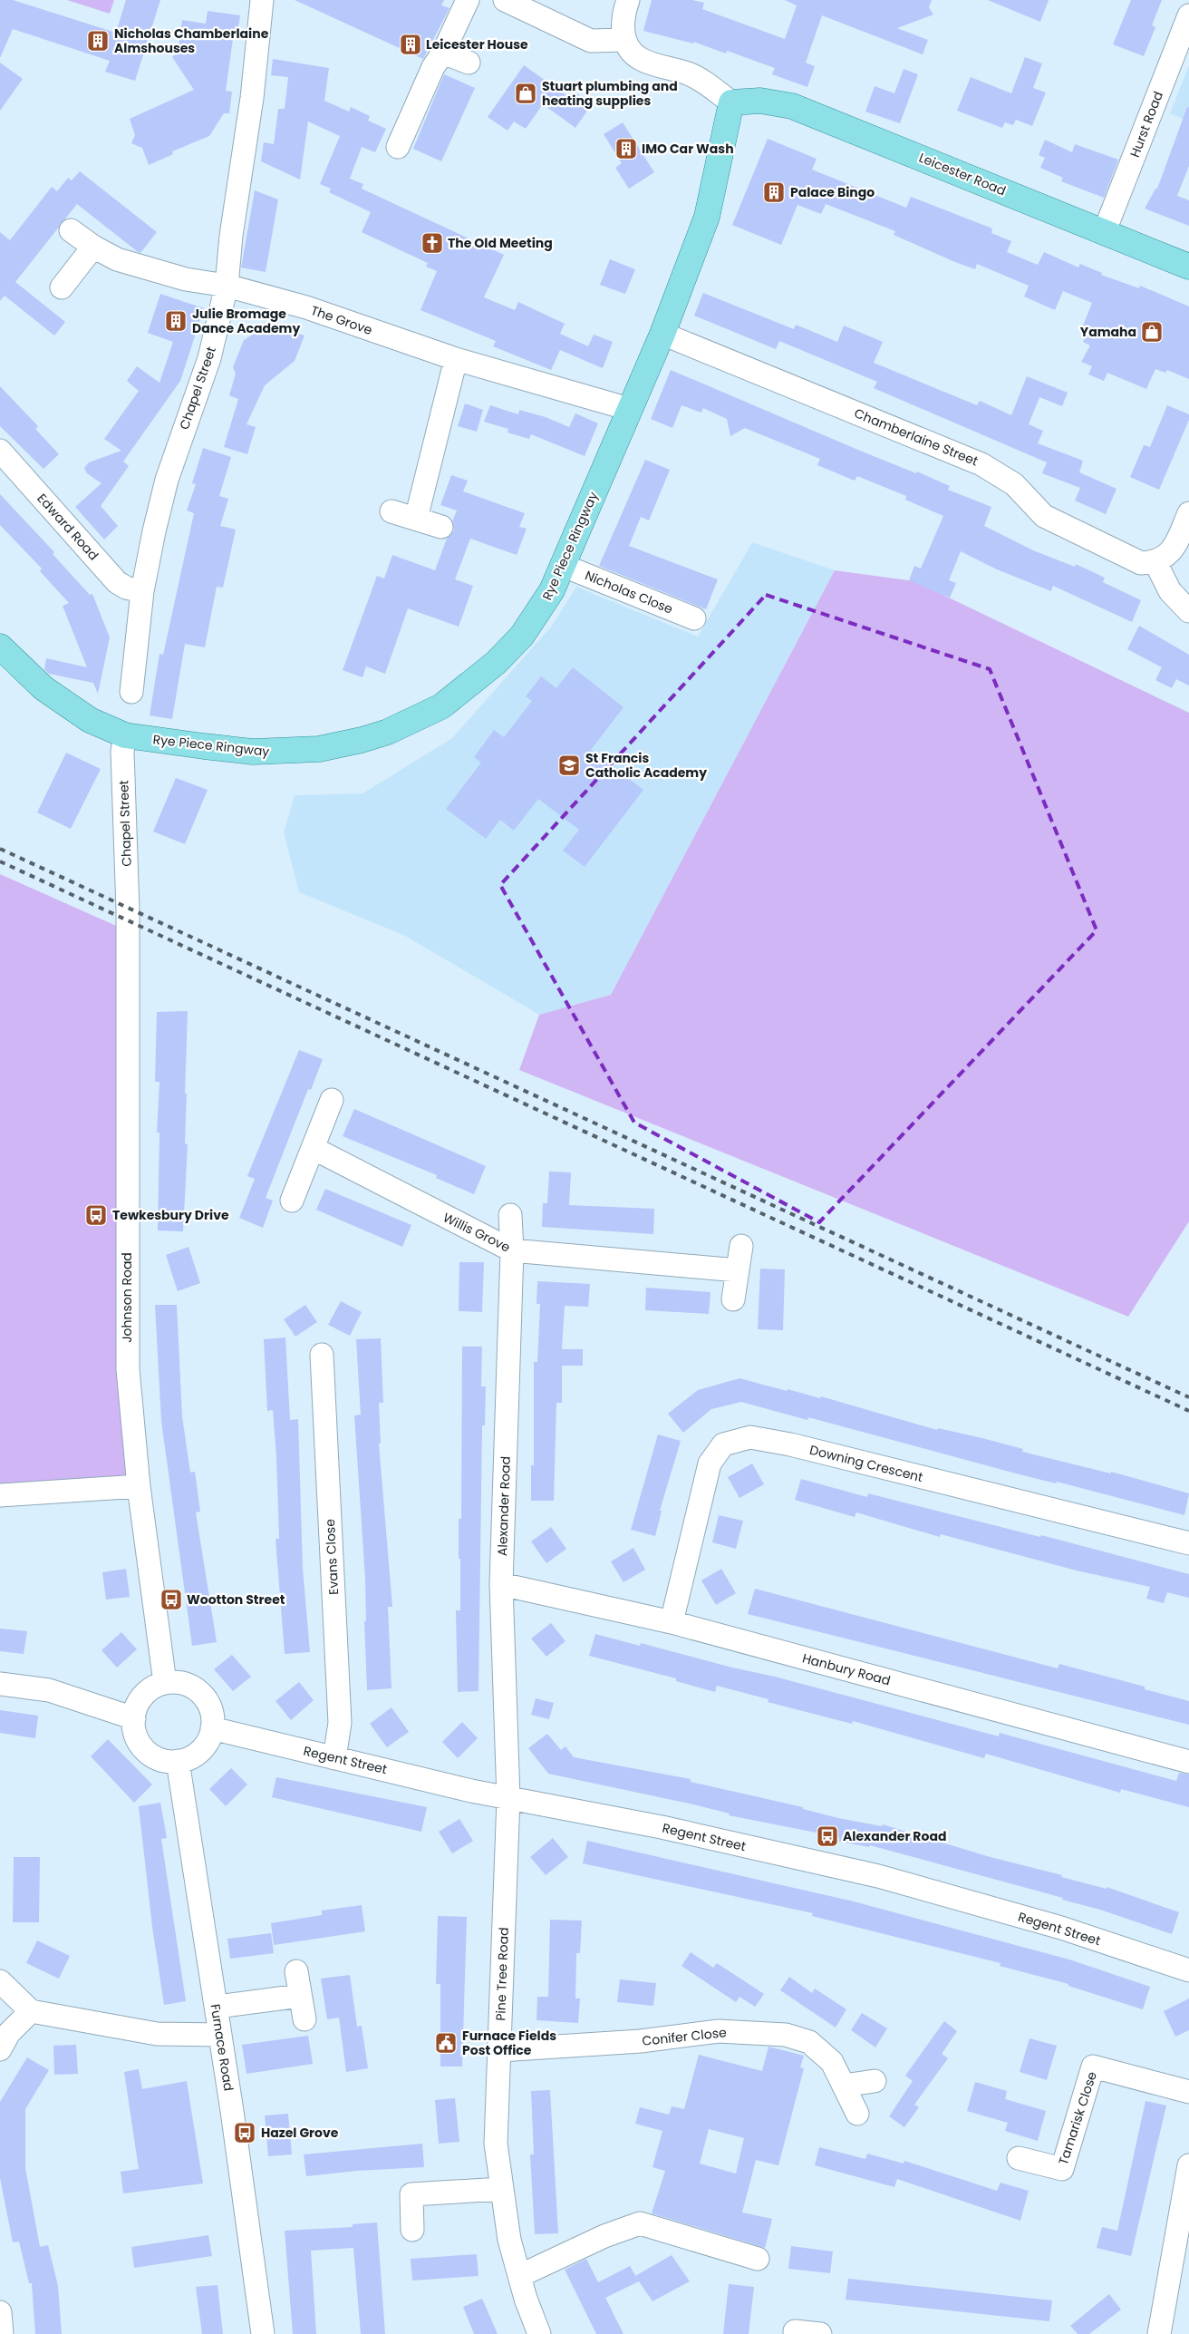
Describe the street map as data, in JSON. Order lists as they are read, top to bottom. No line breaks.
{"streets":{"main road":["Leicester Road","Rye Piece Ringway"],"street":["Hurst Road","The Grove","Chapel Street","Chamberlaine Street","Edward Road","Nicholas Close","Willis Grove","Johnson Road","Downing Crescent","Alexander Road","Evans Close","Hanbury Road","Regent Street","Pine Tree Road","Conifer Close","Furnace Road","Tamarisk Close"]},"crossings":[["Hurst Road","Leicester Road"],["Leicester Road","Rye Piece Ringway"],["The Grove","Chapel Street"],["The Grove","Rye Piece Ringway"],["Chapel Street","Edward Road"],["Chapel Street","Rye Piece Ringway"],["Chapel Street","Johnson Road"],["Chamberlaine Street","Rye Piece Ringway"],["Rye Piece Ringway","Nicholas Close"],["Willis Grove","Alexander Road"],["Johnson Road","Regent Street"],["Johnson Road","Furnace Road"],["Downing Crescent","Hanbury Road"],["Alexander Road","Hanbury Road"],["Alexander Road","Regent Street"],["Alexander Road","Pine Tree Road"],["Evans Close","Regent Street"],["Regent Street","Pine Tree Road"],["Regent Street","Furnace Road"],["Pine Tree Road","Conifer Close"]],"places":{"building":["Nicholas Chamberlaine Almshouses","Leicester House","IMO Car Wash","Palace Bingo","Julie Bromage Dance Academy"],"shop":["Stuart plumbing and heating supplies","Yamaha"],"church":["The Old Meeting"],"school or university":["St Francis Catholic Academy"],"bus stop":["Tewkesbury Drive","Wootton Street","Alexander Road","Hazel Grove"],"public building":["Furnace Fields Post Office"]}}
